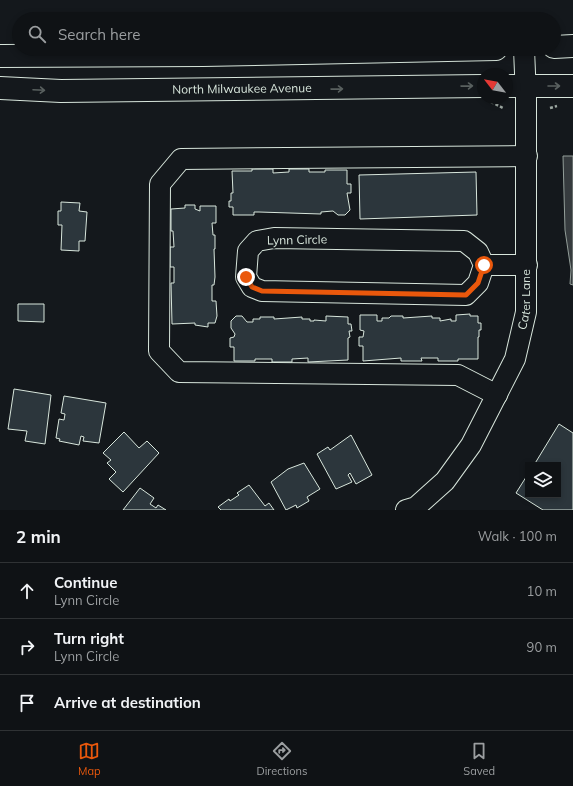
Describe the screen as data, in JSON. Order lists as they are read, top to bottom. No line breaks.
{"streets":{"main road":["North Milwaukee Avenue"],"street":["Lynn Circle","Cater Lane"]},"one_way":["North Milwaukee Avenue"],"north":"top left","page":{"search":"Search here","heading":["2 min","Walk · 100 m"],"list":[["Continue","Lynn Circle","10 m"],["Turn right","Lynn Circle","90 m"],"Arrive at destination"],"nav":["Map","Directions","Saved"]}}
